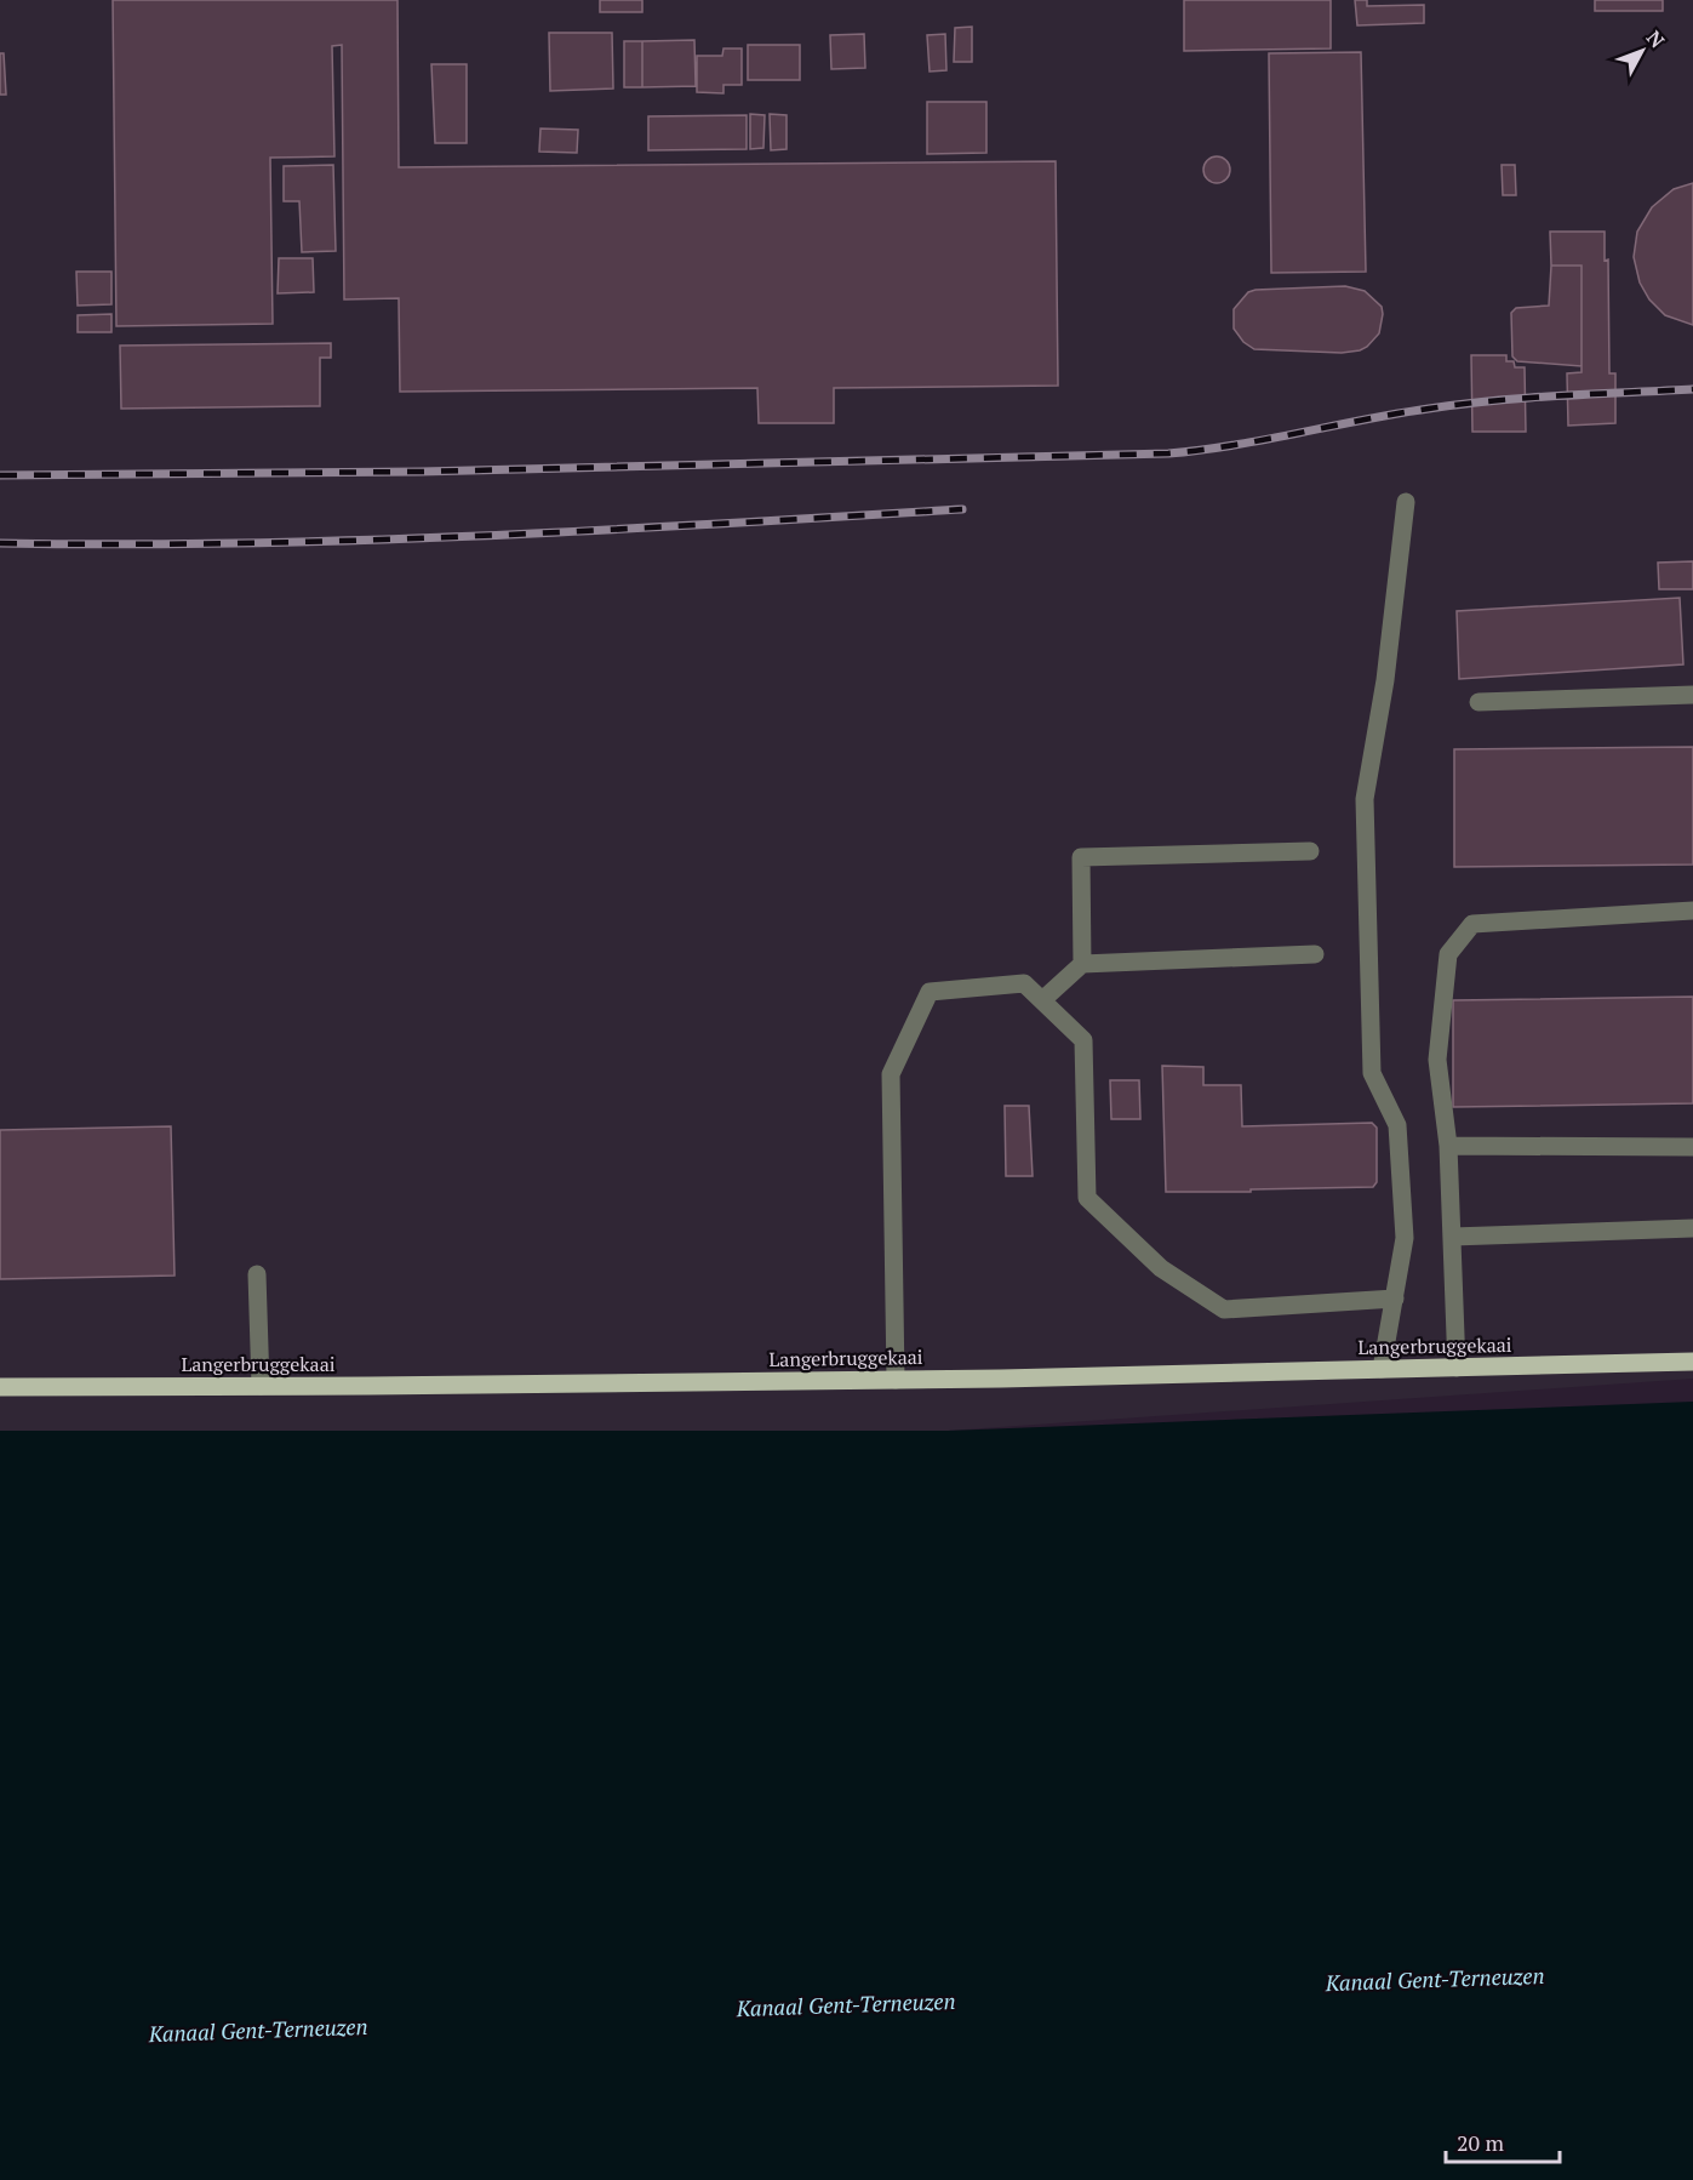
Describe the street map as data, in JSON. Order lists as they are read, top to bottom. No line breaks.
{"streets":{"main road":["Langerbruggekaai"]},"water":["Kanaal Gent-Terneuzen"],"scale_bar":"20 m","north":"top right"}
